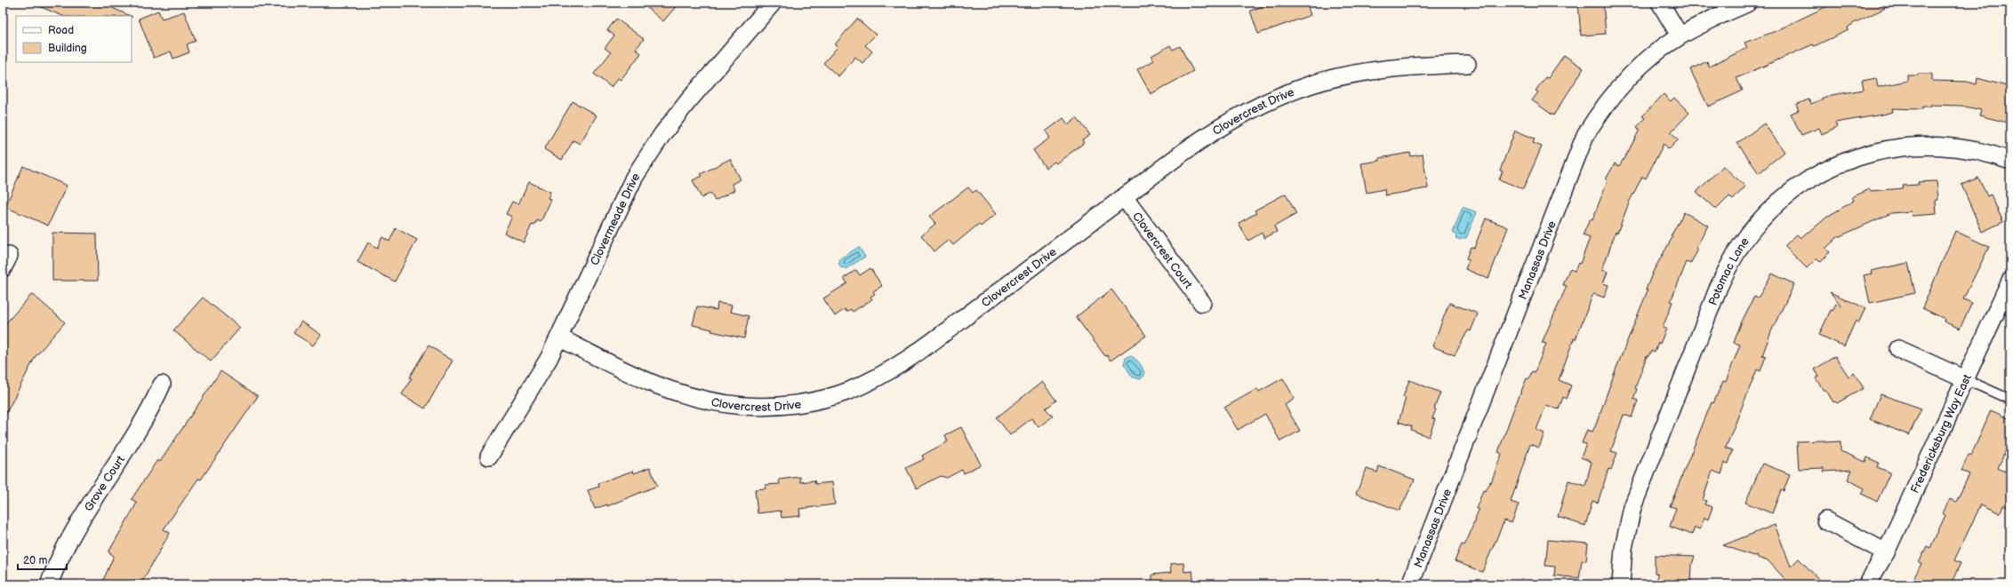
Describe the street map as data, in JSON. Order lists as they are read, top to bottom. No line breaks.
{"streets":{"street":["Clovercrest Drive","Clovermeade Drive","Clovercrest Court","Manassas Drive","Potomac Lane","Fredericksburg Way East","Grove Court"]},"crossings":[["Clovercrest Drive","Clovermeade Drive"],["Clovercrest Drive","Clovercrest Court"]],"legend":["Road","Building"],"scale_bar":"20 m"}
